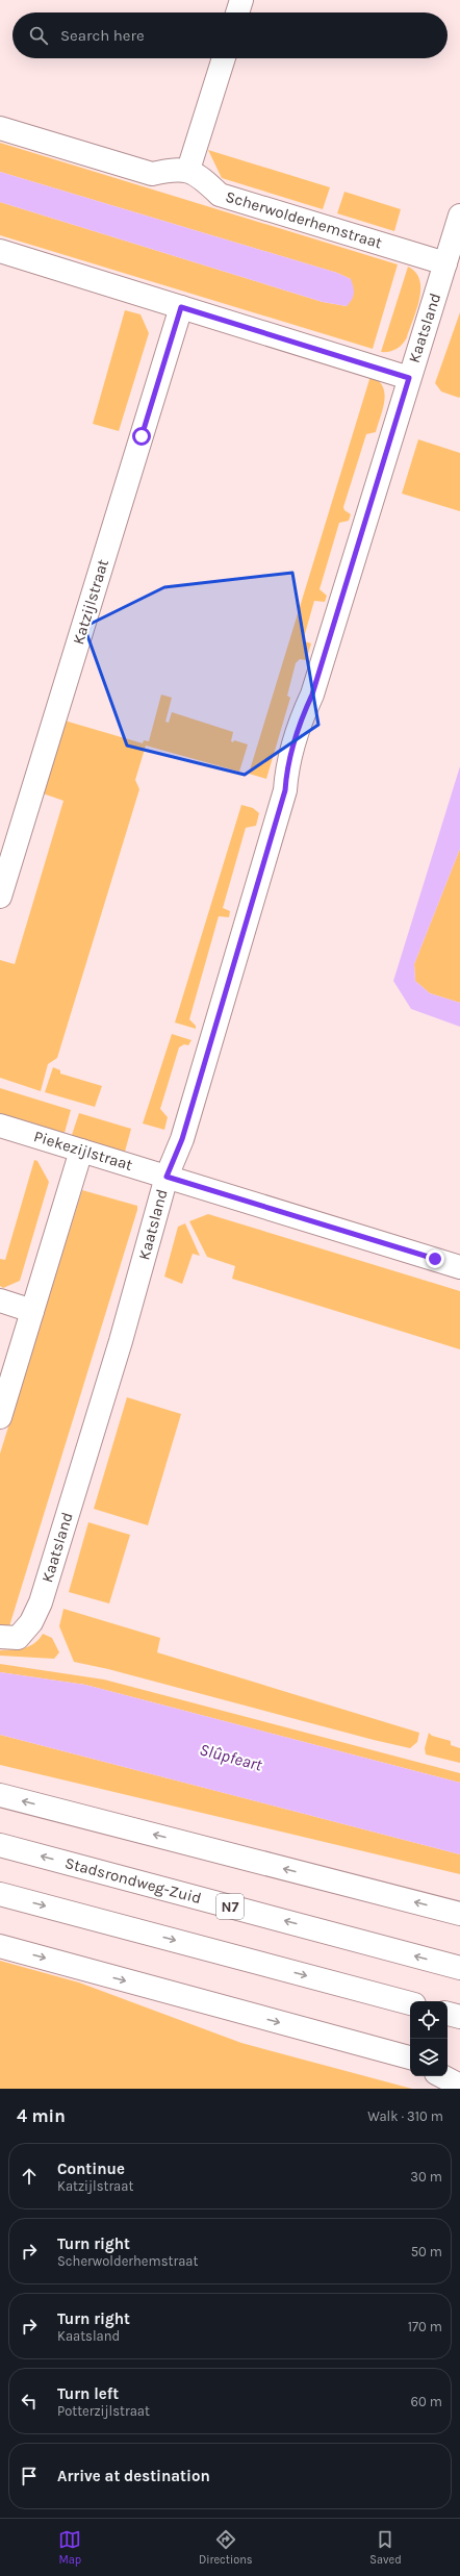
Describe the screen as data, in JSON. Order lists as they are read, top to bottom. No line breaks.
{"streets":{"main road":["Scherwolderhemstraat","Kaatsland","Katzijlstraat","Piekezijlstraat","Stadsrondweg-Zuid","N7"]},"crossings":[["Scherwolderhemstraat","Kaatsland"],["Kaatsland","Piekezijlstraat"]],"water":["Slûpfeart"],"page":{"search":"Search here","heading":["4 min","Walk · 310 m"],"list":[["Continue","Katzijlstraat","30 m"],["Turn right","Scherwolderhemstraat","50 m"],["Turn right","Kaatsland","170 m"],["Turn left","Potterzijlstraat","60 m"],"Arrive at destination"],"nav":["Map","Directions","Saved"]}}
